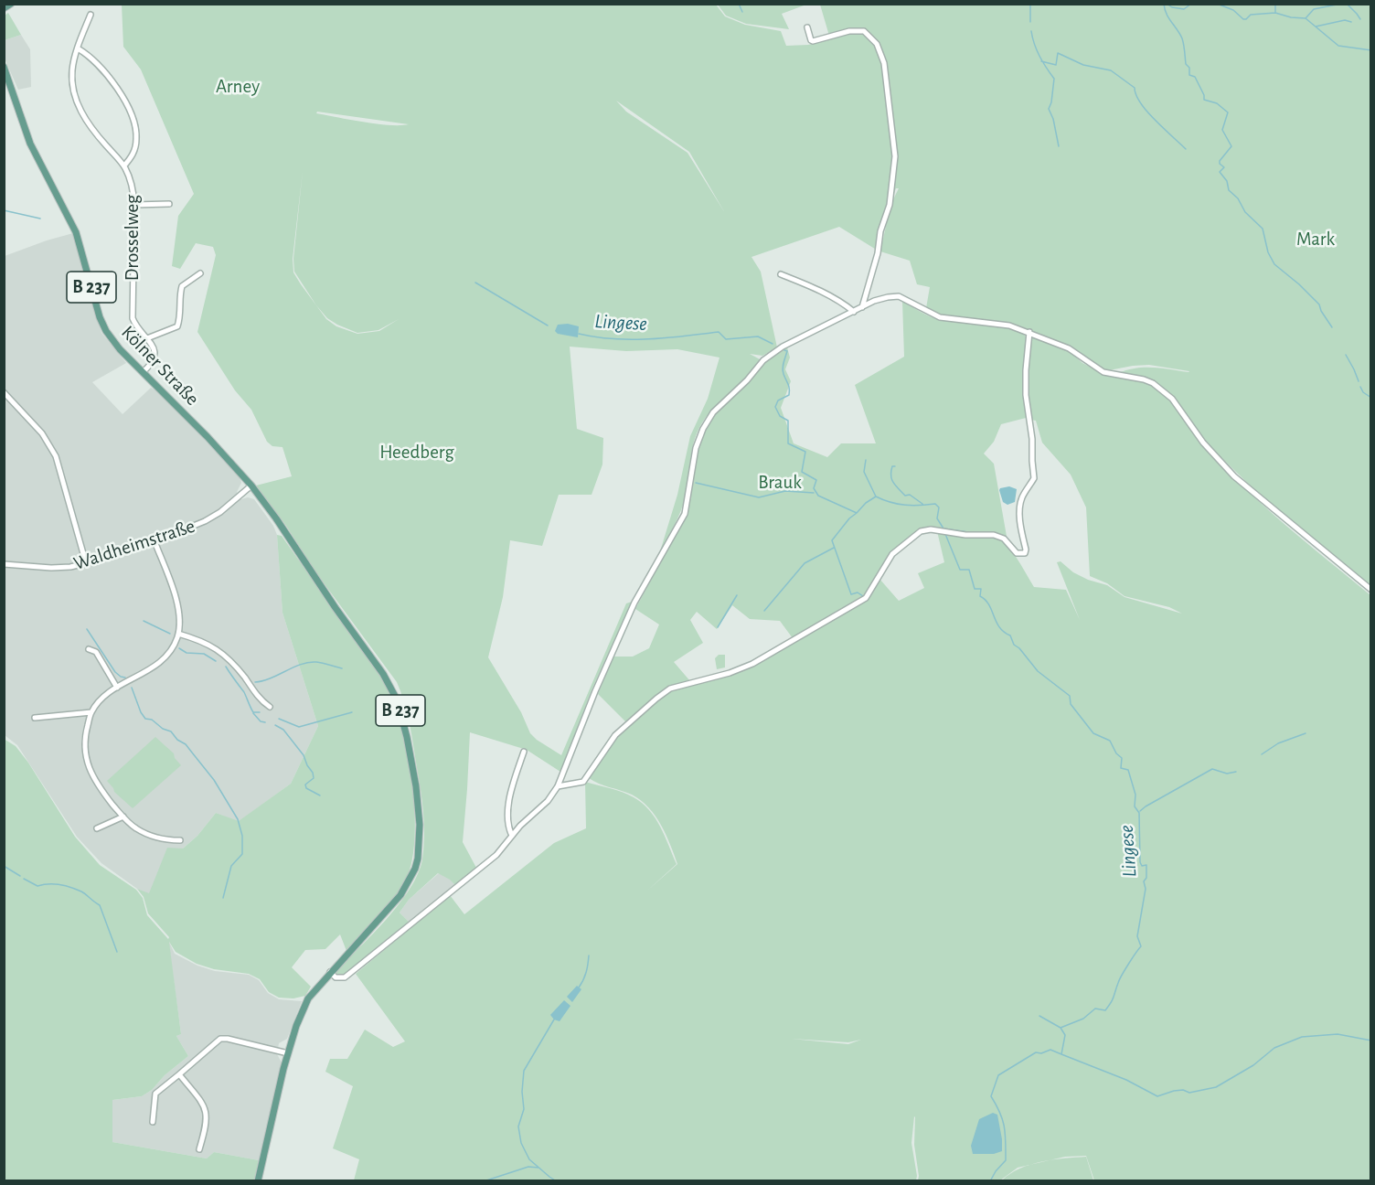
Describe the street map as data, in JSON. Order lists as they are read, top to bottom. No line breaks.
{"streets":{"main road":["B 237","Kölner Straße"],"street":["Drosselweg","Waldheimstraße"]},"crossings":[["Drosselweg","Kölner Straße"],["B 237","Kölner Straße"],["B 237","Waldheimstraße"],["Kölner Straße","Waldheimstraße"]],"water":["Lingese"],"parks":["Arney","Mark","Heedberg","Brauk"]}
